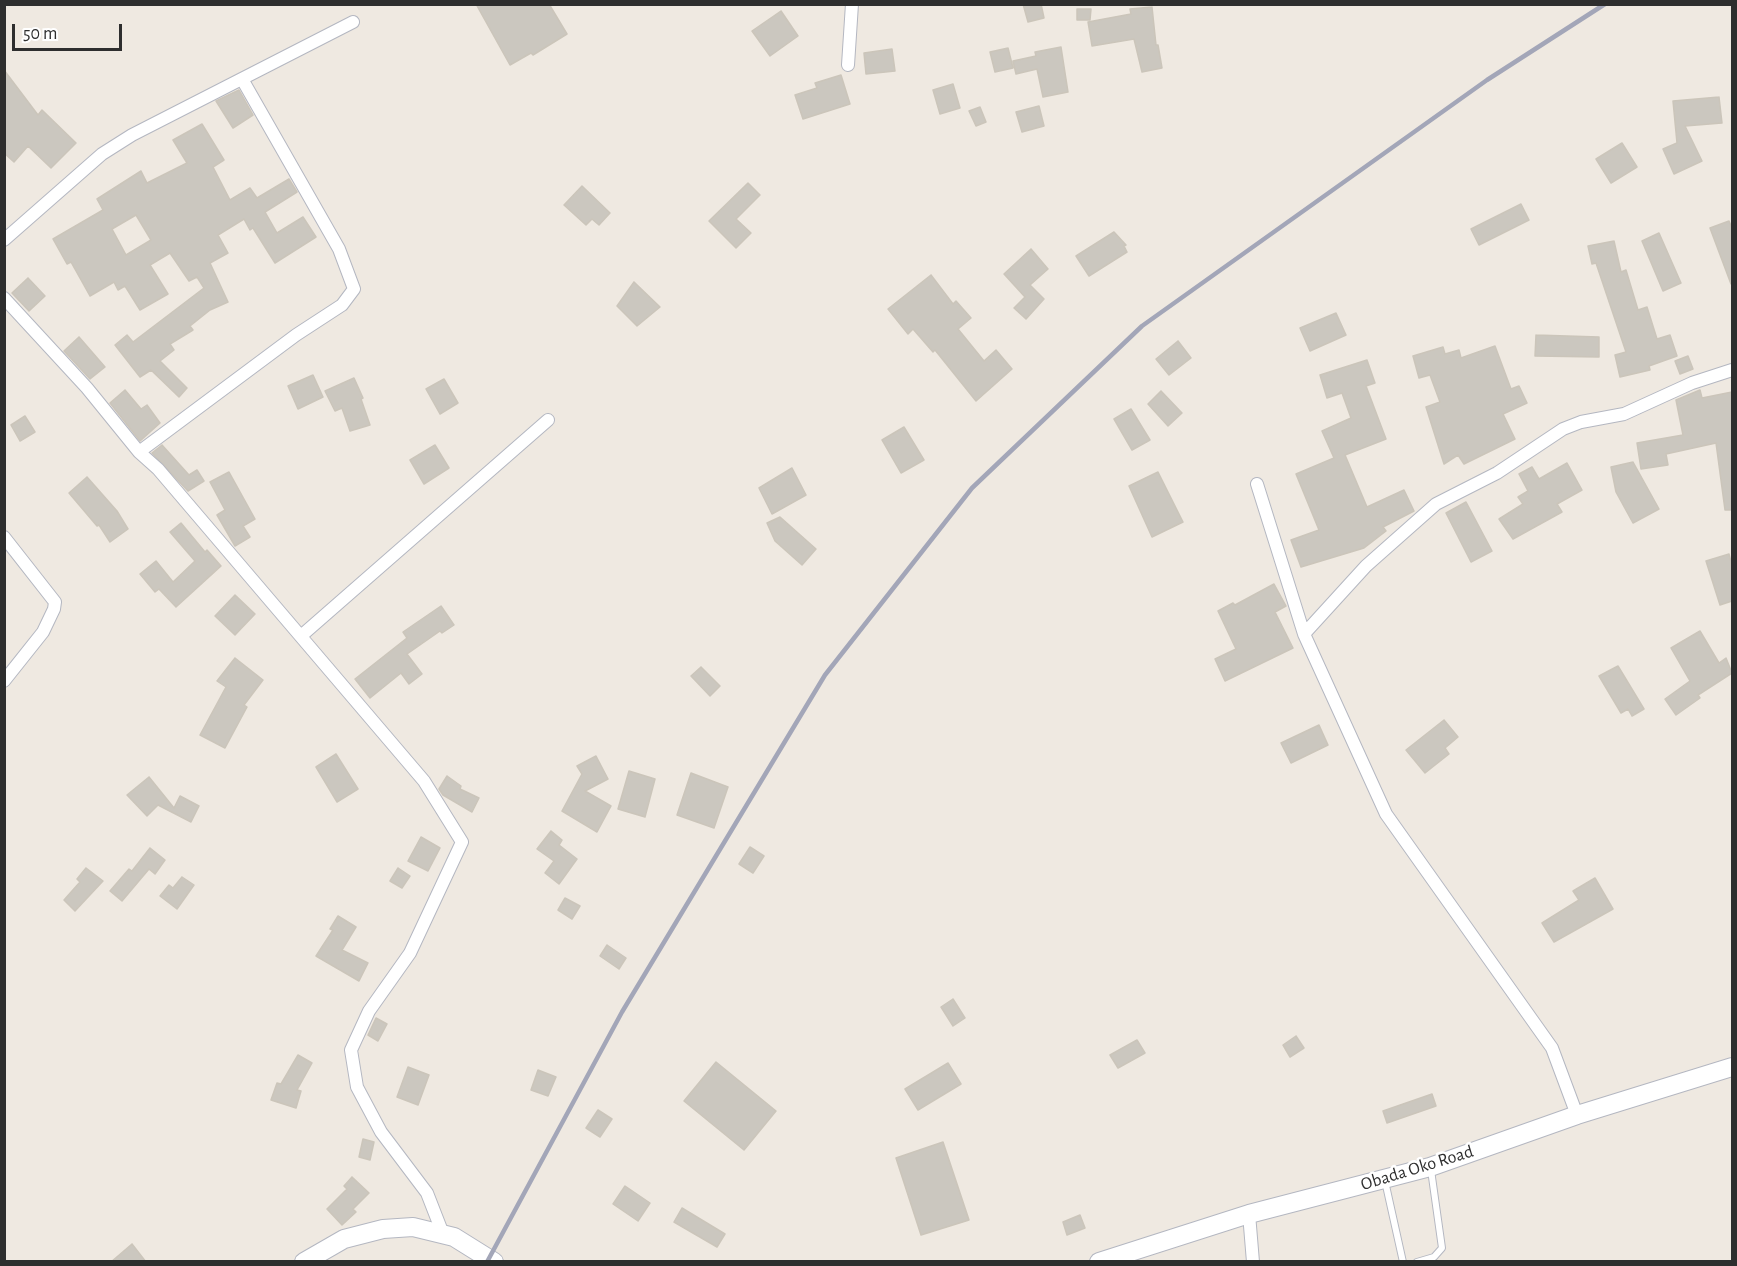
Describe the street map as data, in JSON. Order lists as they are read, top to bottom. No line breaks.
{"streets":{"main road":["Obada Oko Road"]},"scale_bar":"50 m"}
